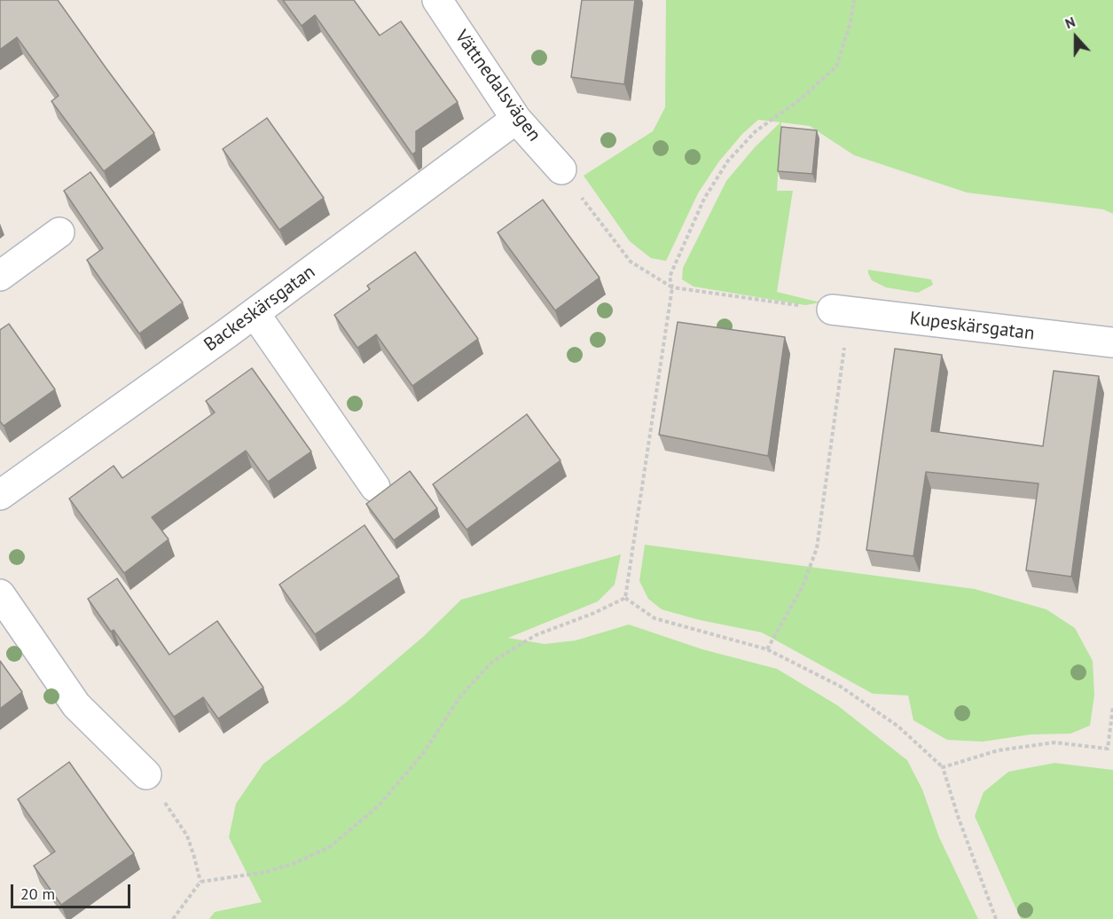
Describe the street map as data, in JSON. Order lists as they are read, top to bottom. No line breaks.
{"streets":{"street":["Vättnedalsvägen","Backeskärsgatan","Kupeskärsgatan"]},"crossings":[["Vättnedalsvägen","Backeskärsgatan"]],"scale_bar":"20 m","north":"top"}
